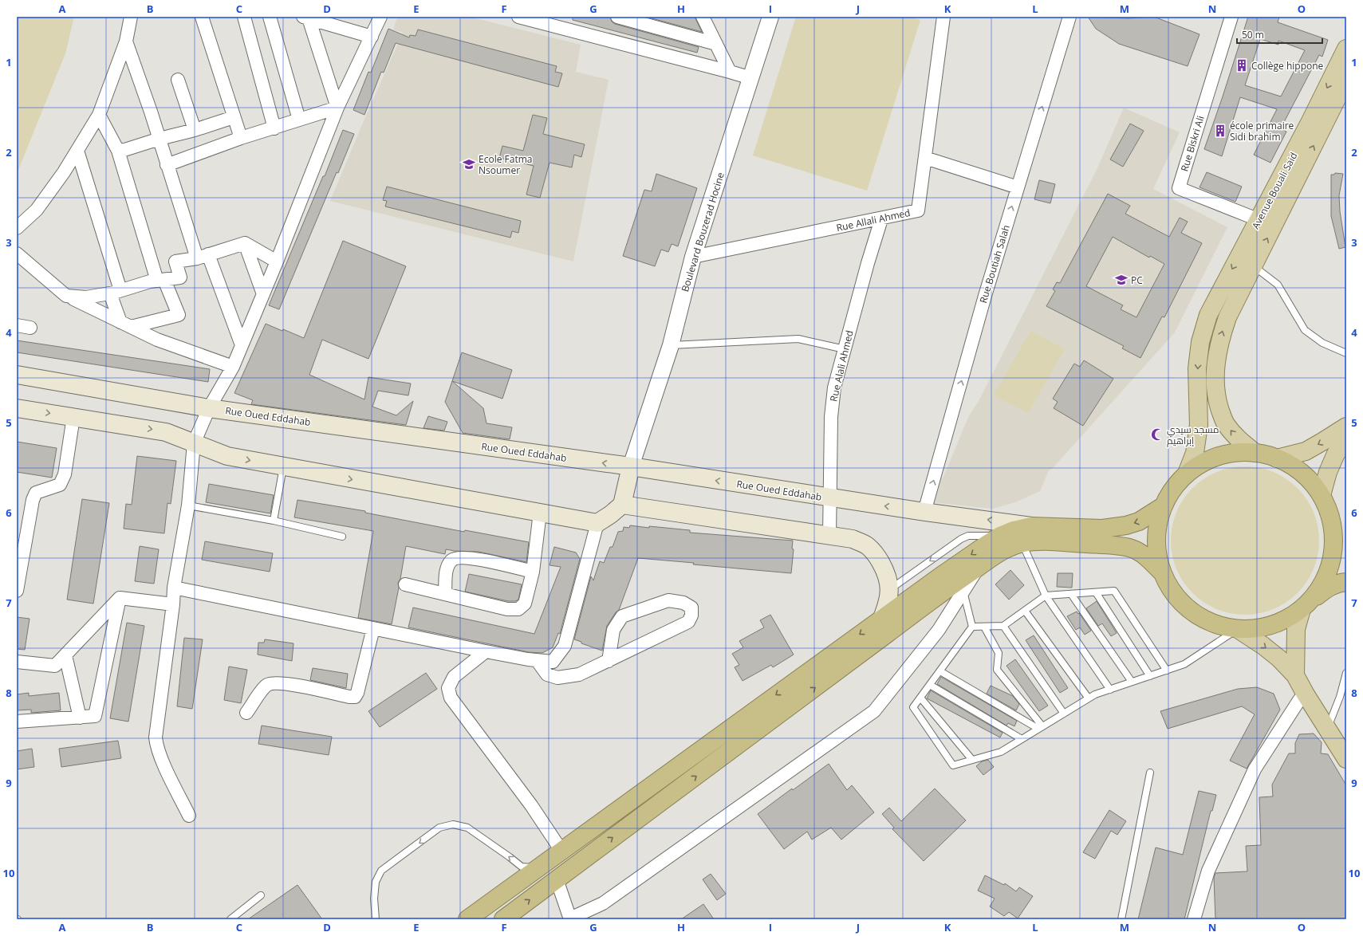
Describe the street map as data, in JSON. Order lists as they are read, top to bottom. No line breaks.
{"streets":{"main road":["Avenue Bouali Said","Rue Oued Eddahab"],"street":["Rue Biskri Ali","Rue Allali Ahmed","Boulevard Bouzerad Hocine","Rue Boutiah Salah","Rue Alali Ahmed"]},"crossings":[["Rue Biskri Ali","Avenue Bouali Said"],["Rue Allali Ahmed","Boulevard Bouzerad Hocine"],["Rue Allali Ahmed","Rue Alali Ahmed"],["Boulevard Bouzerad Hocine","Rue Oued Eddahab"],["Rue Boutiah Salah","Rue Oued Eddahab"],["Rue Alali Ahmed","Rue Oued Eddahab"]],"one_way":["Rue Boutiah Salah"],"places":{"building":["Collège hippone","école primaire Sidi brahim"],"school or university":["Ecole Fatma Nsoumer","PC"],"mosque":["مسجد سيدي إبراهيم"]},"scale_bar":"50 m","grid":{"columns":["A","B","C","D","E","F","G","H","I","J","K","L","M","N","O"],"rows":["1","2","3","4","5","6","7","8","9","10"]}}
